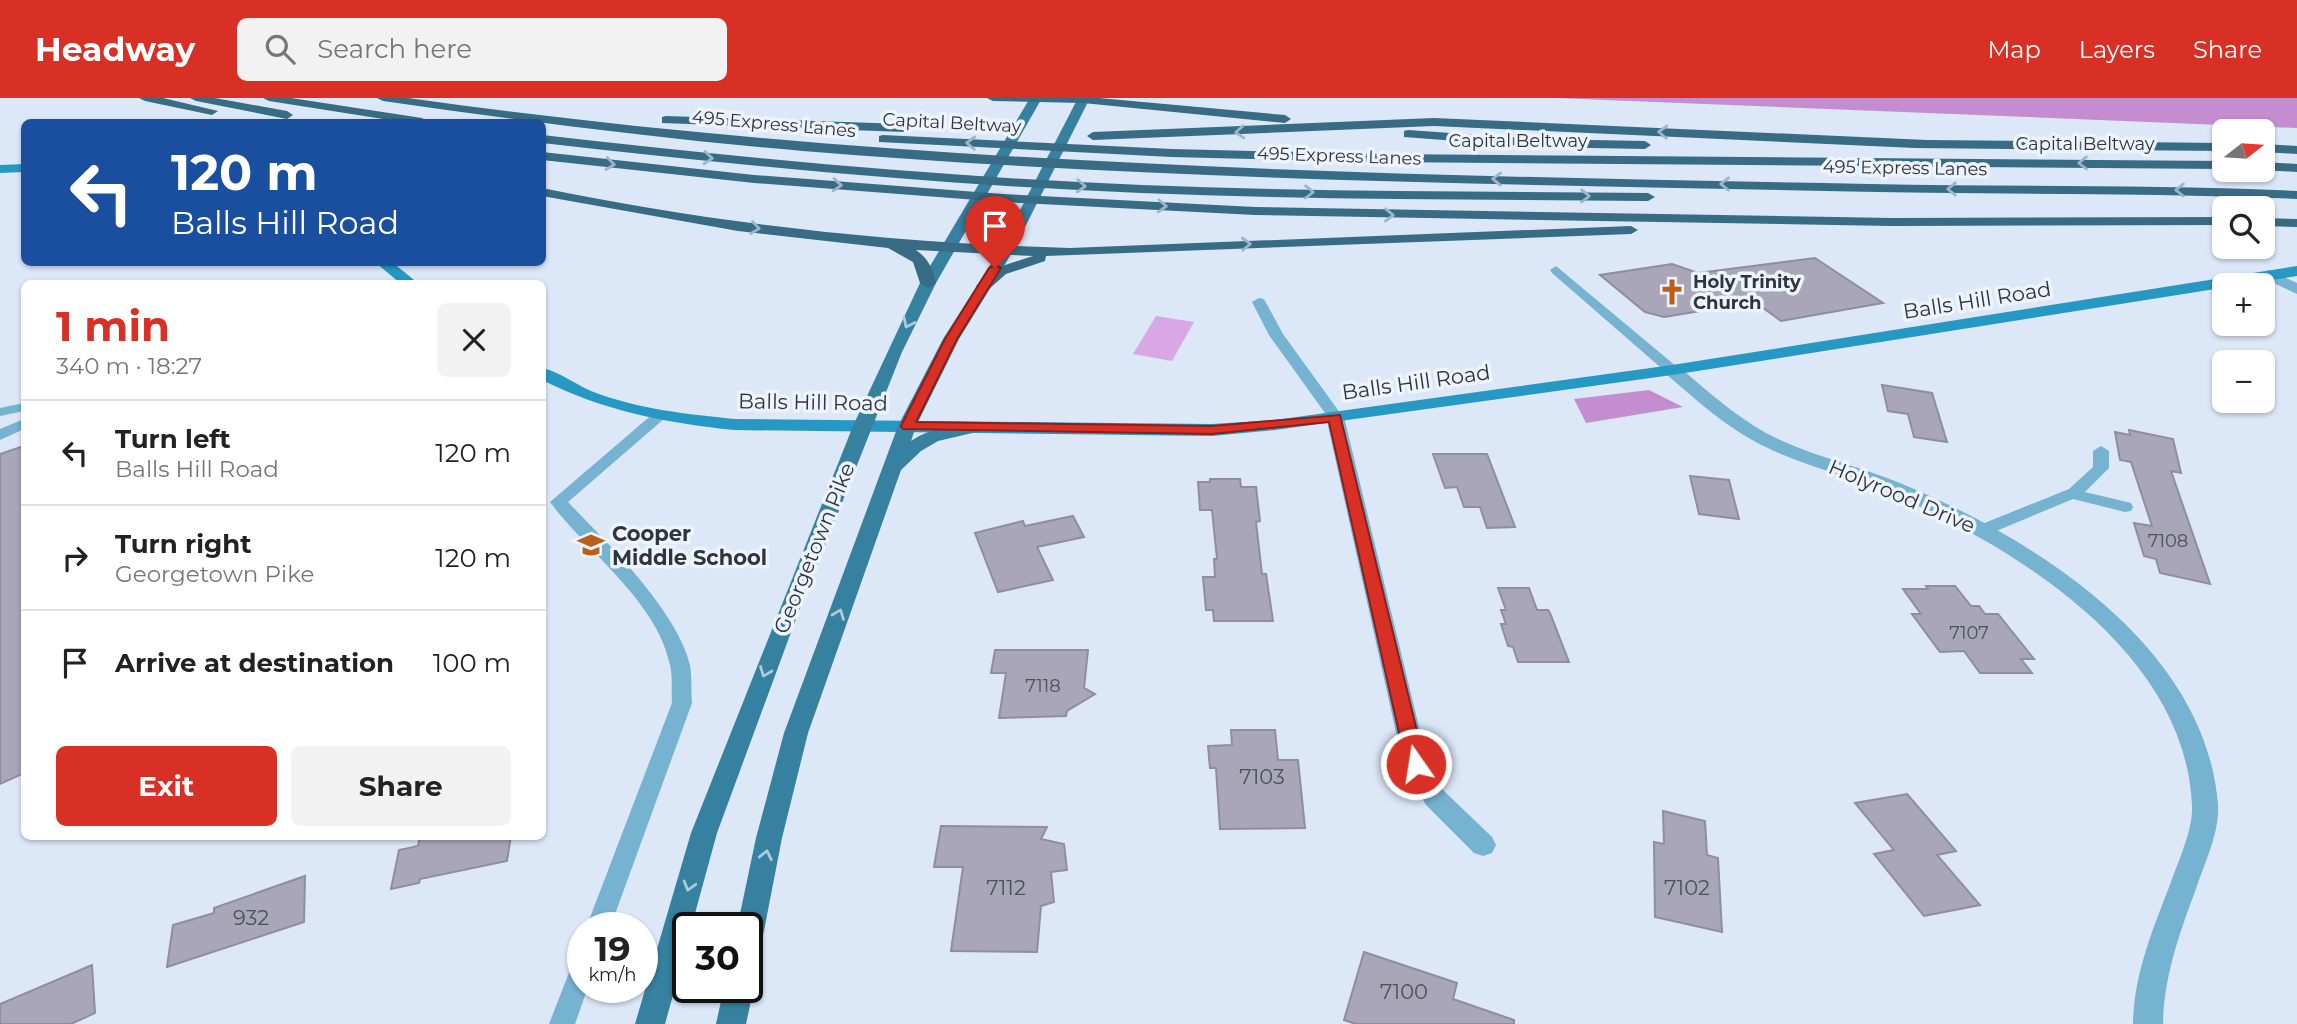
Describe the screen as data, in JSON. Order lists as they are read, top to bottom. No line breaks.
{"streets":{"highway":["Capital Beltway","495 Express Lanes"],"main road":["Georgetown Pike"],"street":["Balls Hill Road","Holyrood Drive"]},"crossings":[["Balls Hill Road","Holyrood Drive"],["Balls Hill Road","Georgetown Pike"]],"places":{"church":["Holy Trinity Church"],"school or university":["Cooper Middle School"]},"house_numbers":["7108","7107","7118","7103","7112","7102","932","7100"],"north":"right","page":{"header":"Headway","search":"Search here","nav":["Map","Layers","Share"],"map_buttons":["+","−"],"turn":["120 m","Balls Hill Road"],"heading":["1 min","340 m · 18:27"],"list":[{"name":"Turn left","note":"Balls Hill Road","value":"120 m"},{"name":"Turn right","note":"Georgetown Pike","value":"120 m"},{"name":"Arrive at destination","value":"100 m"}],"buttons":["Exit","Share"],"speed":"19 km/h","limit":"30"}}
